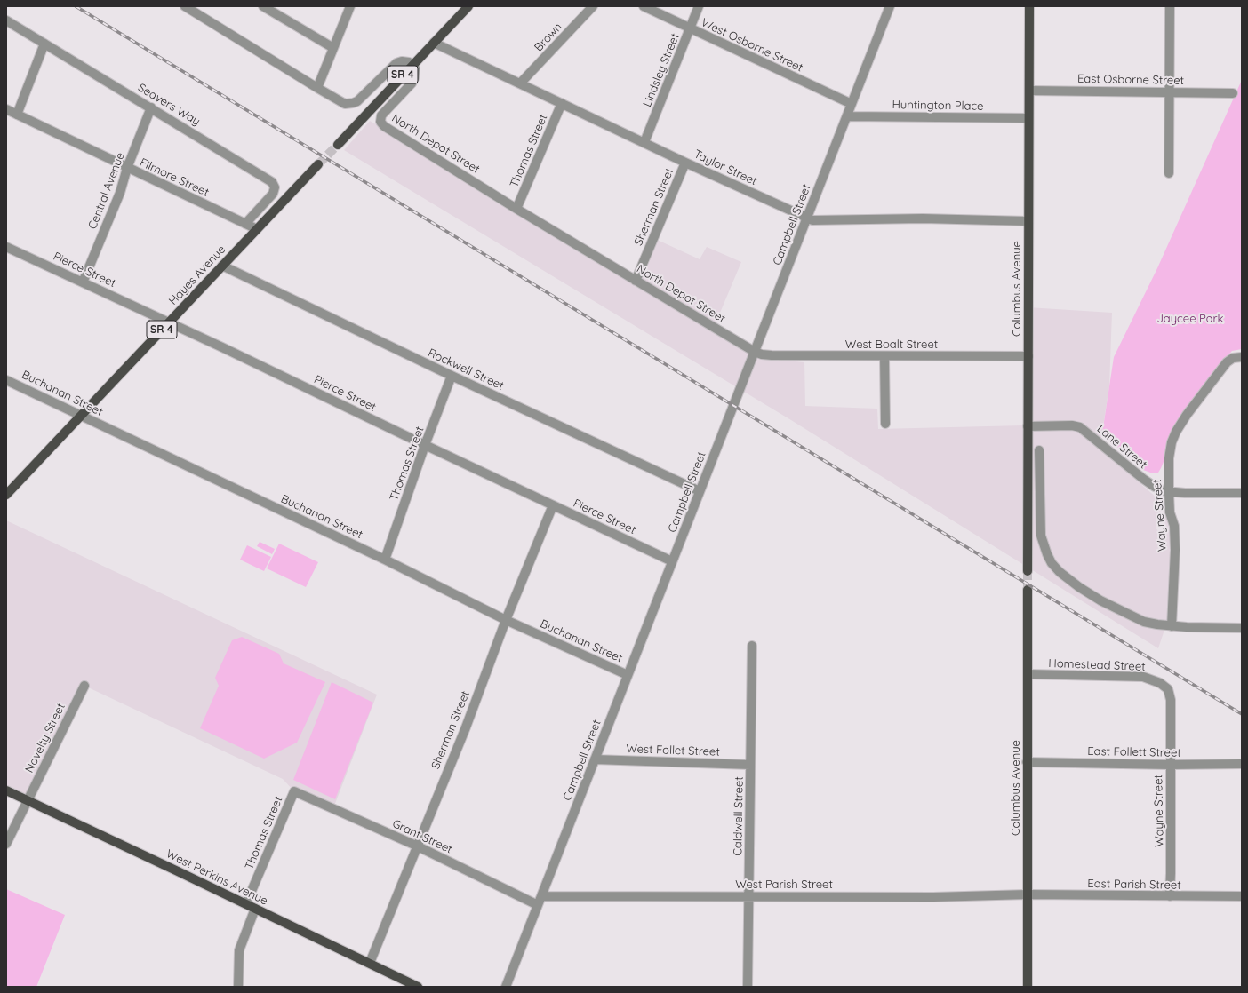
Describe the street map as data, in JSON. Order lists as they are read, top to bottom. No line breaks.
{"streets":{"main road":["SR 4","Hayes Avenue","Columbus Avenue","West Perkins Avenue"],"street":["Brown","West Osborne Street","Lindsley Street","East Osborne Street","Seavers Way","Huntington Place","North Depot Street","Thomas Street","Taylor Street","Filmore Street","Central Avenue","Sherman Street","Campbell Street","Pierce Street","West Boalt Street","Rockwell Street","Buchanan Street","Lane Street","Wayne Street","Homestead Street","Novelty Street","West Follet Street","East Follett Street","Caldwell Street","Grant Street","West Parish Street","East Parish Street"]},"crossings":[["Brown","Taylor Street"],["West Osborne Street","Lindsley Street"],["West Osborne Street","Campbell Street"],["Lindsley Street","Taylor Street"],["SR 4","North Depot Street"],["SR 4","Taylor Street"],["East Osborne Street","Columbus Avenue"],["Seavers Way","Filmore Street"],["Seavers Way","Central Avenue"],["Huntington Place","Campbell Street"],["Huntington Place","Columbus Avenue"],["North Depot Street","Thomas Street"],["North Depot Street","Sherman Street"],["North Depot Street","Campbell Street"],["North Depot Street","West Boalt Street"],["Thomas Street","Taylor Street"],["Thomas Street","Pierce Street"],["Thomas Street","Rockwell Street"],["Thomas Street","Buchanan Street"],["Thomas Street","Grant Street"],["Thomas Street","West Perkins Avenue"],["Taylor Street","Sherman Street"],["Taylor Street","Campbell Street"],["Taylor Street","Columbus Avenue"],["Filmore Street","Central Avenue"],["Filmore Street","Hayes Avenue"],["Central Avenue","Pierce Street"],["Sherman Street","Pierce Street"],["Sherman Street","Buchanan Street"],["Sherman Street","Grant Street"],["Sherman Street","West Perkins Avenue"],["Campbell Street","Pierce Street"],["Campbell Street","West Boalt Street"],["Campbell Street","Rockwell Street"],["Campbell Street","Buchanan Street"],["Campbell Street","West Follet Street"],["Campbell Street","Grant Street"],["Campbell Street","West Parish Street"],["Pierce Street","Hayes Avenue"],["Hayes Avenue","Rockwell Street"],["Hayes Avenue","Buchanan Street"],["Columbus Avenue","West Boalt Street"],["Columbus Avenue","Lane Street"],["Columbus Avenue","Homestead Street"],["Columbus Avenue","East Follett Street"],["Columbus Avenue","West Parish Street"],["Columbus Avenue","East Parish Street"],["Lane Street","Wayne Street"],["Wayne Street","Homestead Street"],["Wayne Street","East Follett Street"],["Wayne Street","East Parish Street"],["Novelty Street","West Perkins Avenue"],["West Follet Street","Caldwell Street"],["Caldwell Street","West Parish Street"],["West Parish Street","East Parish Street"]],"parks":["Jaycee Park"]}
